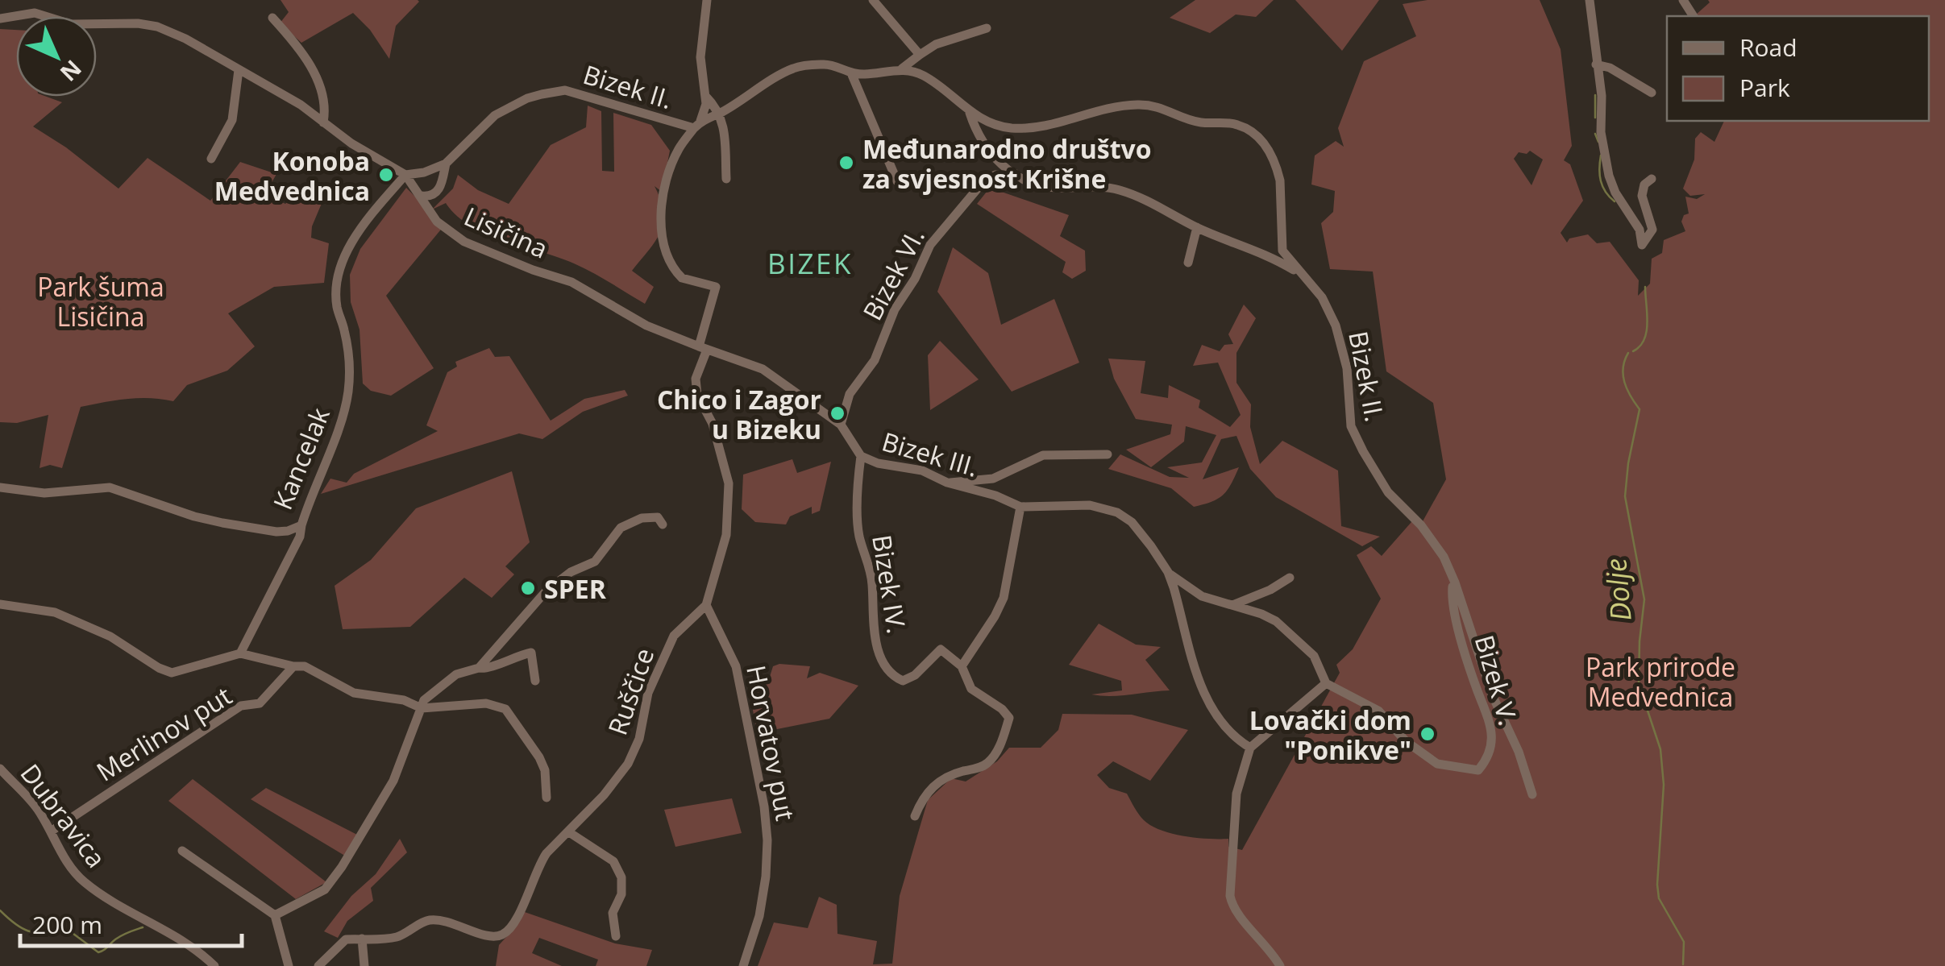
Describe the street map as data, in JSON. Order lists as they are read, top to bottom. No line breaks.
{"streets":{"street":["Bizek II.","Lisičina","Bizek VI.","Bizek III.","Kancelak","Bizek IV.","Bizek V.","Ruščice","Merlinov put","Horvatov put","Dubravica"]},"crossings":[["Bizek II.","Lisičina"],["Bizek II.","Kancelak"],["Bizek II.","Bizek V."],["Lisičina","Bizek III."],["Lisičina","Kancelak"],["Bizek VI.","Bizek III."],["Bizek III.","Bizek IV."],["Kancelak","Merlinov put"],["Ruščice","Horvatov put"],["Merlinov put","Dubravica"]],"districts":["BIZEK"],"water":["Dolje"],"parks":["Park šuma Lisičina","Park prirode Medvednica"],"places":["Međunarodno društvo za svjesnost Krišne","Konoba Medvednica","Chico i Zagor u Bizeku","SPER","Lovački dom \"Ponikve\""],"legend":["Road","Park"],"scale_bar":"200 m","north":"bottom right"}
